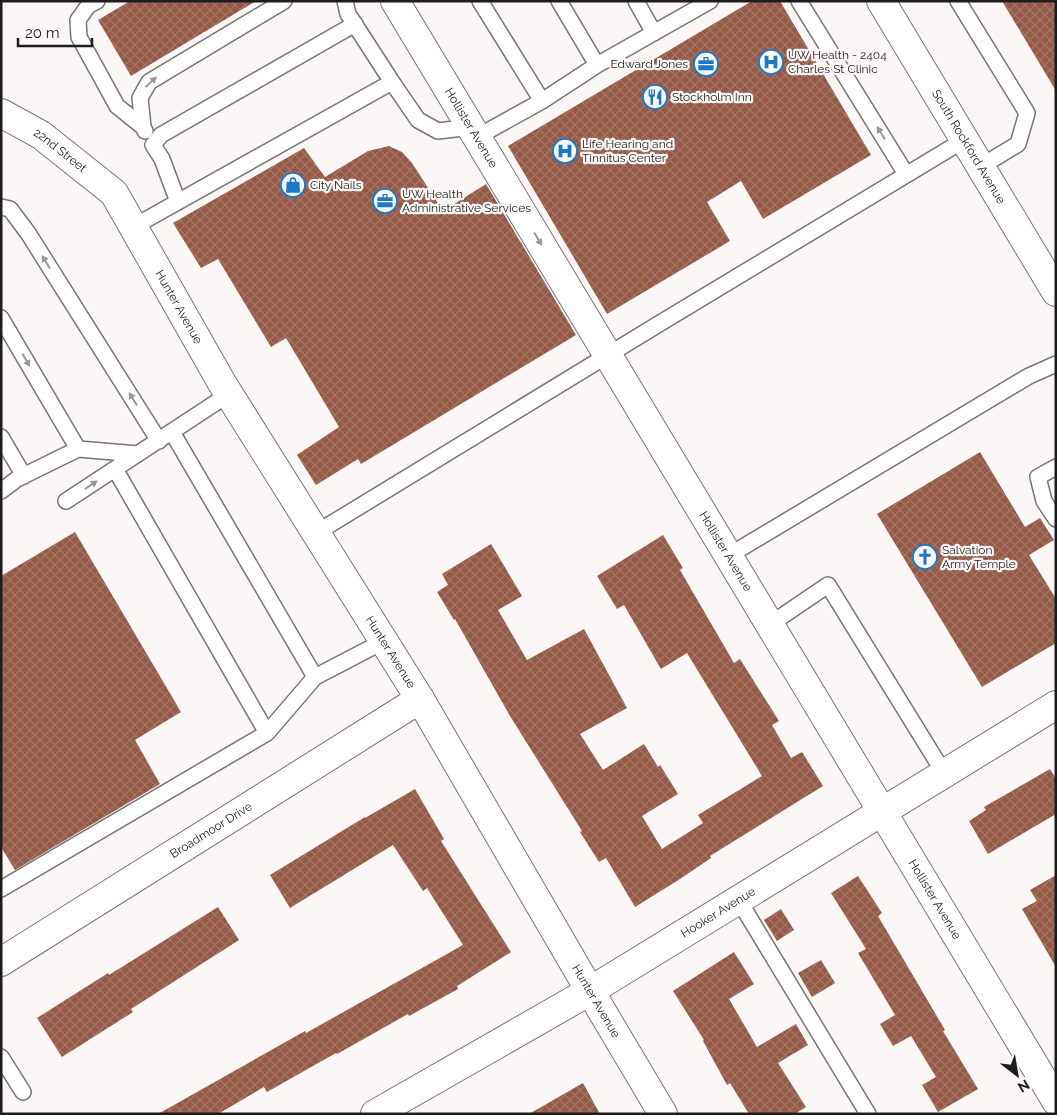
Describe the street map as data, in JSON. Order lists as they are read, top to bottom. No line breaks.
{"streets":{"street":["Hollister Avenue","South Rockford Avenue","22nd Street","Hunter Avenue","Broadmoor Drive","Hooker Avenue"]},"crossings":[["Hollister Avenue","Hooker Avenue"],["22nd Street","Hunter Avenue"],["Hunter Avenue","Broadmoor Drive"],["Hunter Avenue","Hooker Avenue"]],"places":{"hospital":["UW Health - 2404 Charles St Clinic","Life Hearing and Tinnitus Center"],"office":["Edward Jones","UW Health Administrative Services"],"restaurant":["Stockholm Inn"],"shop":["City Nails"],"church":["Salvation Army Temple"]},"scale_bar":"20 m","north":"bottom right"}
